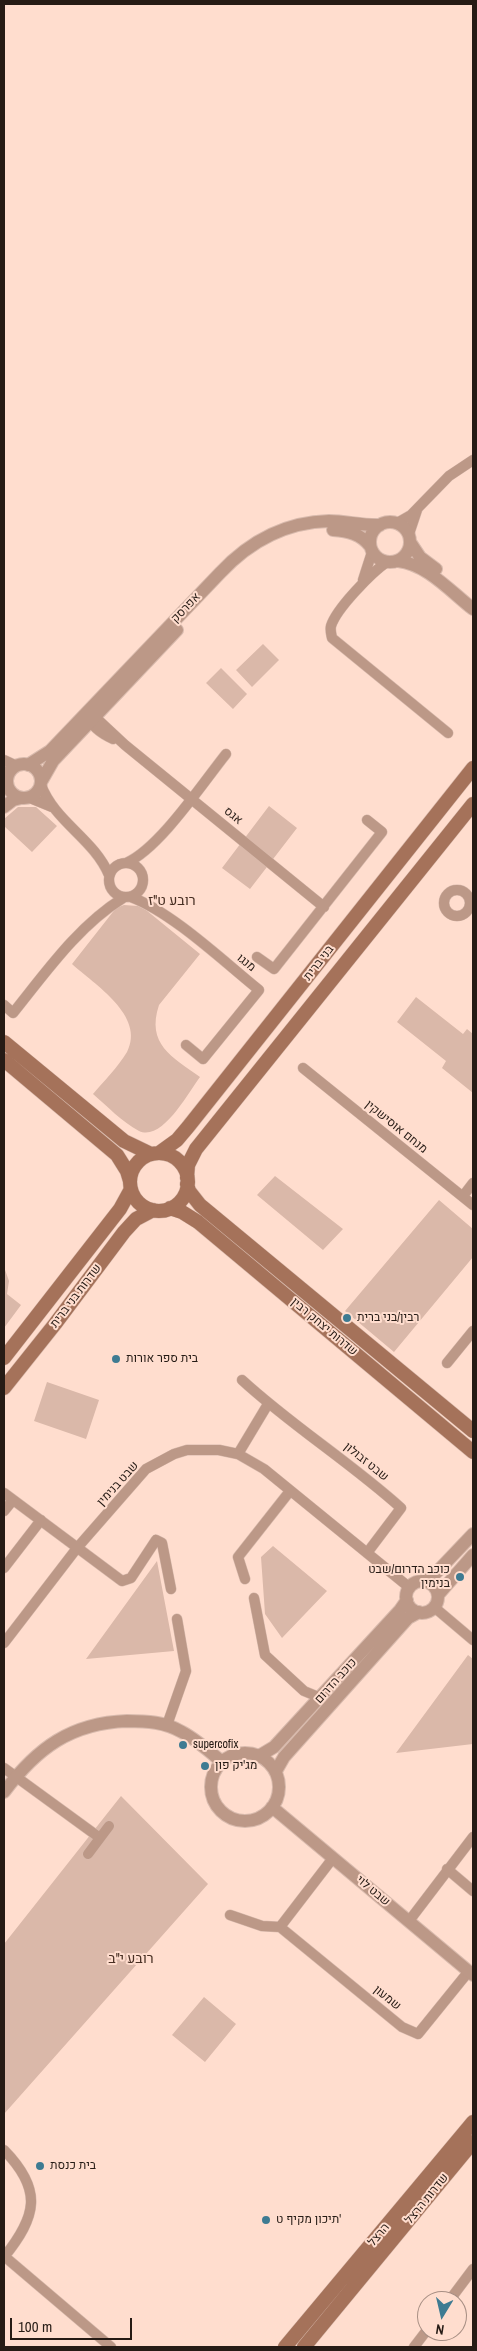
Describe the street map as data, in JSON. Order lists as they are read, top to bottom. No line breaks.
{"streets":{"main road":["בני ברית","שדרות בני ברית","שדרות יצחק רבין","שדרות הרצל","הרצל"],"street":["אפרסק","אגס","מנגו","מנחם אוסישקין","שבט זבולון","שבט בנימין","כוכב הדרום","שבט לוי","שמעון"]},"crossings":[["אפרסק","אגס"],["בני ברית","שדרות בני ברית"],["בני ברית","שדרות יצחק רבין"],["שדרות בני ברית","שדרות יצחק רבין"],["שבט זבולון","שבט בנימין"],["שבט בנימין","כוכב הדרום"],["כוכב הדרום","שבט לוי"],["שבט לוי","שמעון"]],"districts":["רובע ט\"ז","רובע י\"ב"],"places":["רבין/בני ברית","בית ספר אורות","כוכב הדרום/שבט בנימין","supercofix","מג'יק פון","בית כנסת","תיכון מקיף ט'"],"scale_bar":"100 m","north":"bottom"}
